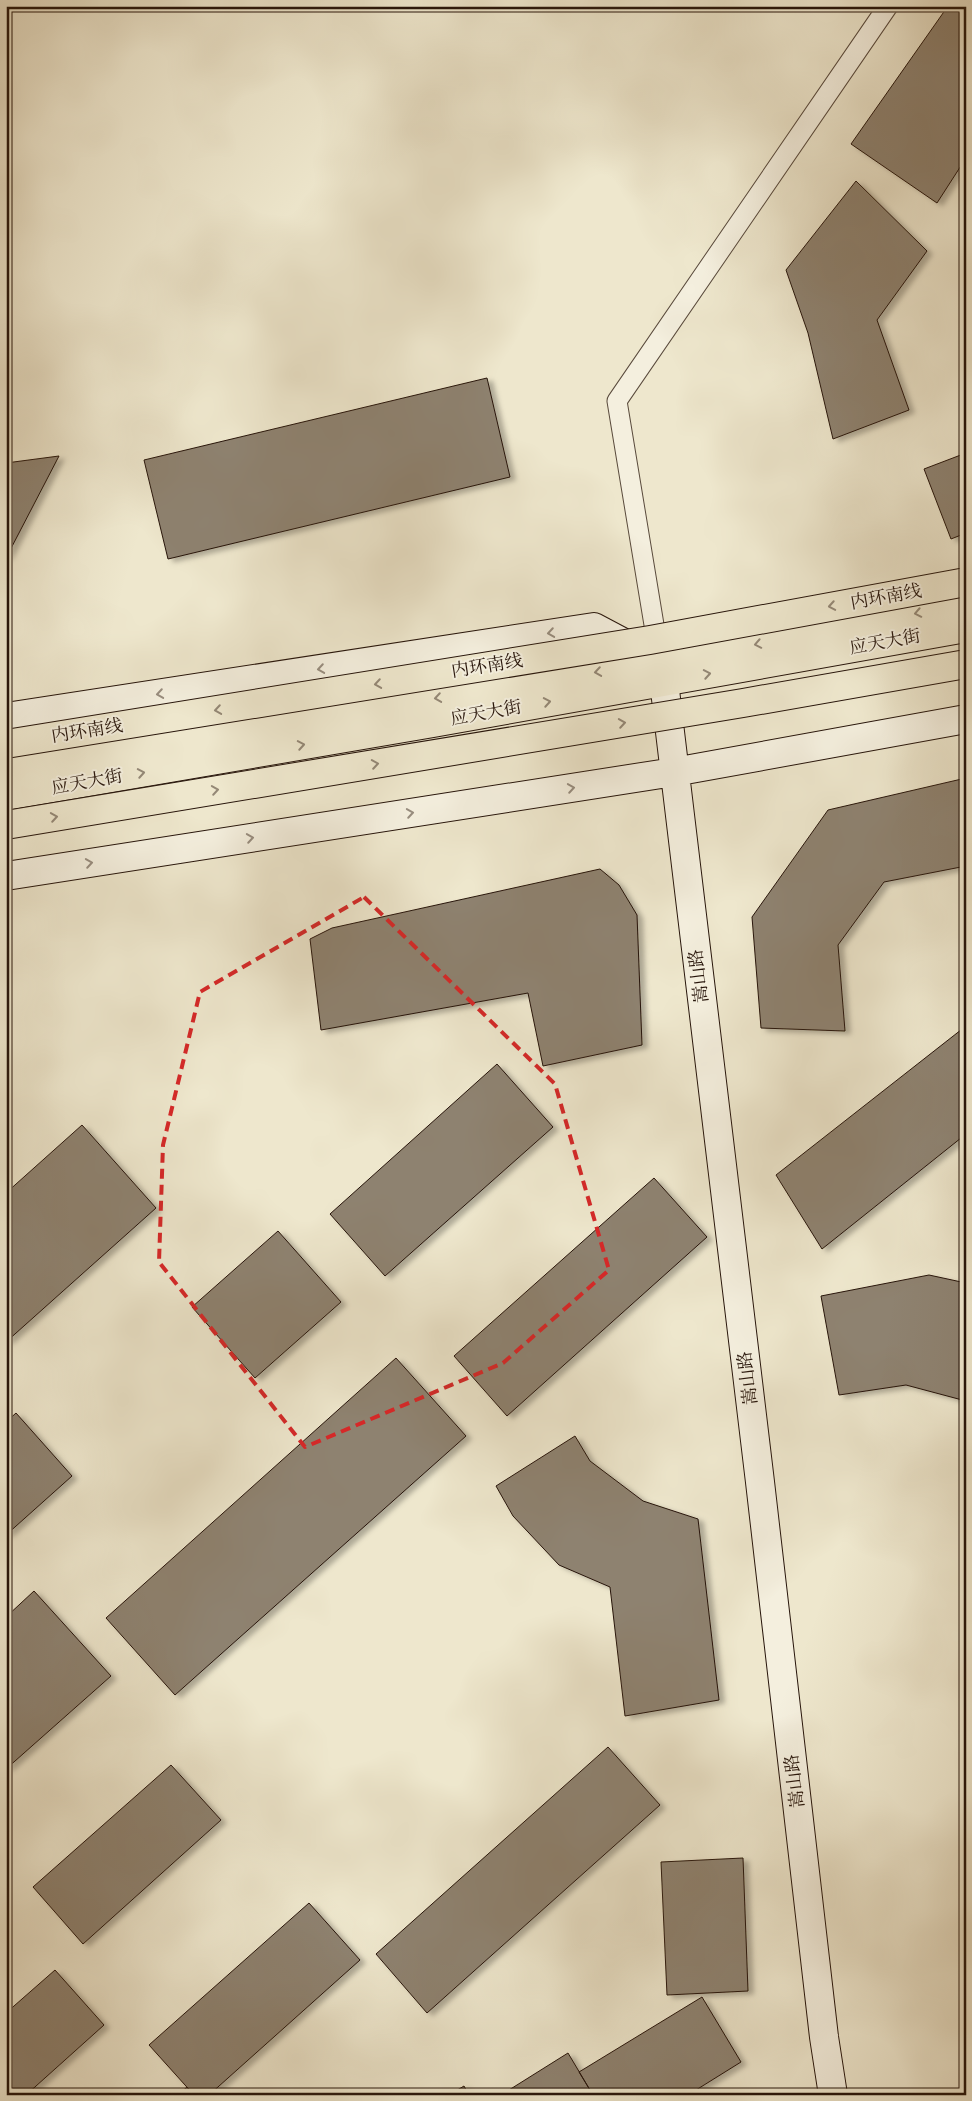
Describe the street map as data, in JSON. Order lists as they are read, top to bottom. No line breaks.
{"streets":{"main road":["内环南线","应天大街"],"street":["嵩山路"]},"crossings":[["应天大街","嵩山路"]]}
